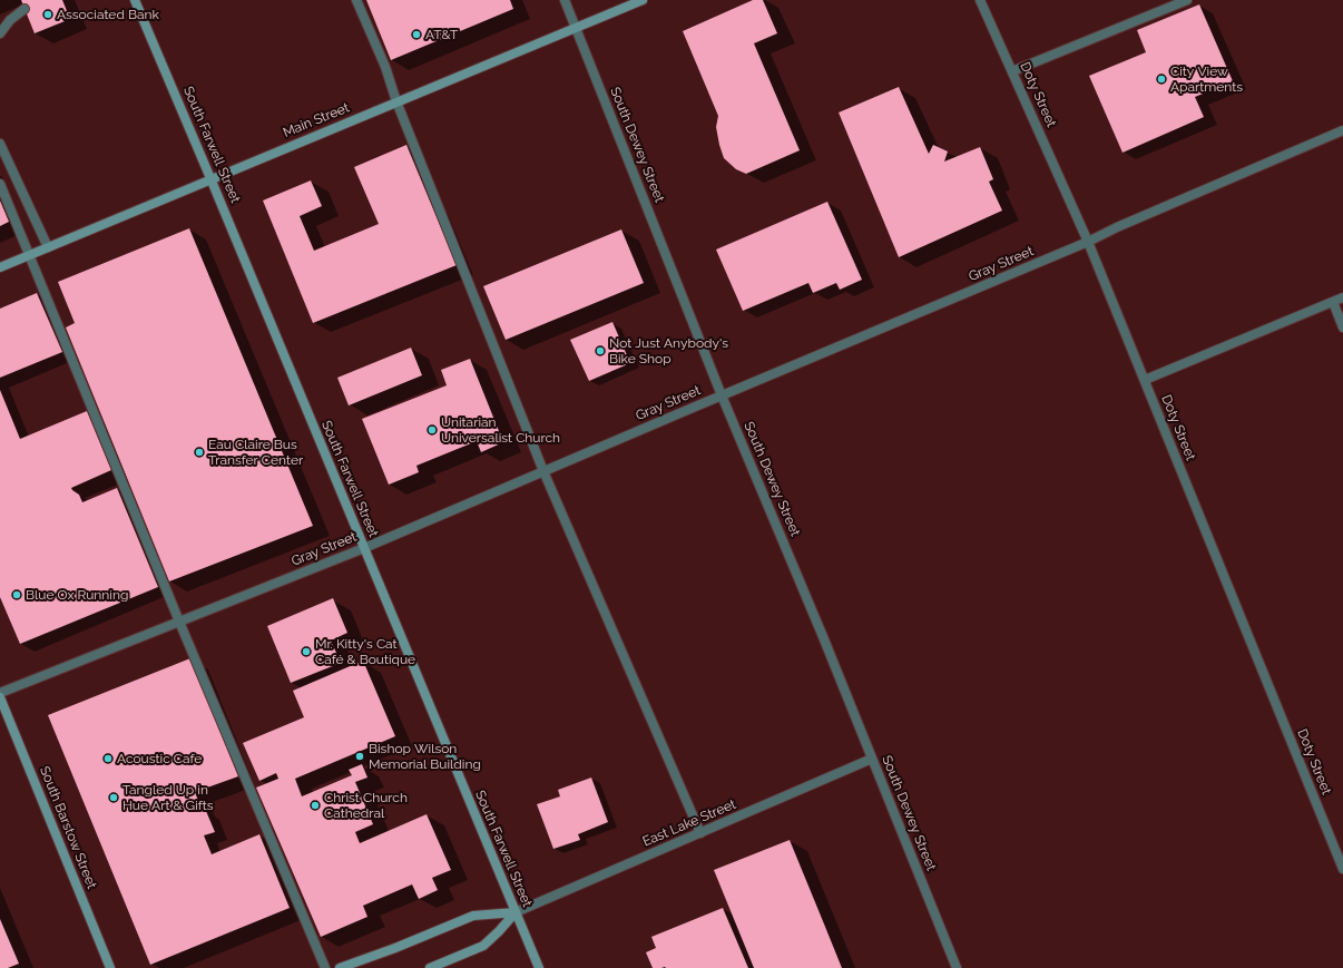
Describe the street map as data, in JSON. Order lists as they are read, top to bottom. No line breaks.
{"streets":{"street":["Doty Street","Main Street","South Farwell Street","South Dewey Street","Gray Street","East Lake Street","South Barstow Street"]},"crossings":[["Doty Street","Gray Street"],["Main Street","South Farwell Street"],["Main Street","South Dewey Street"],["South Farwell Street","Gray Street"],["South Farwell Street","East Lake Street"],["South Dewey Street","Gray Street"],["South Dewey Street","East Lake Street"]],"places":["Associated Bank","AT&T","City View Apartments","Not Just Anybody's Bike Shop","Unitarian Universalist Church","Eau Claire Bus Transfer Center","Blue Ox Running","Mr. Kitty's Cat Café & Boutique","Bishop Wilson Memorial Building","Acoustic Cafe","Tangled Up in Hue Art & Gifts","Christ Church Cathedral"]}
